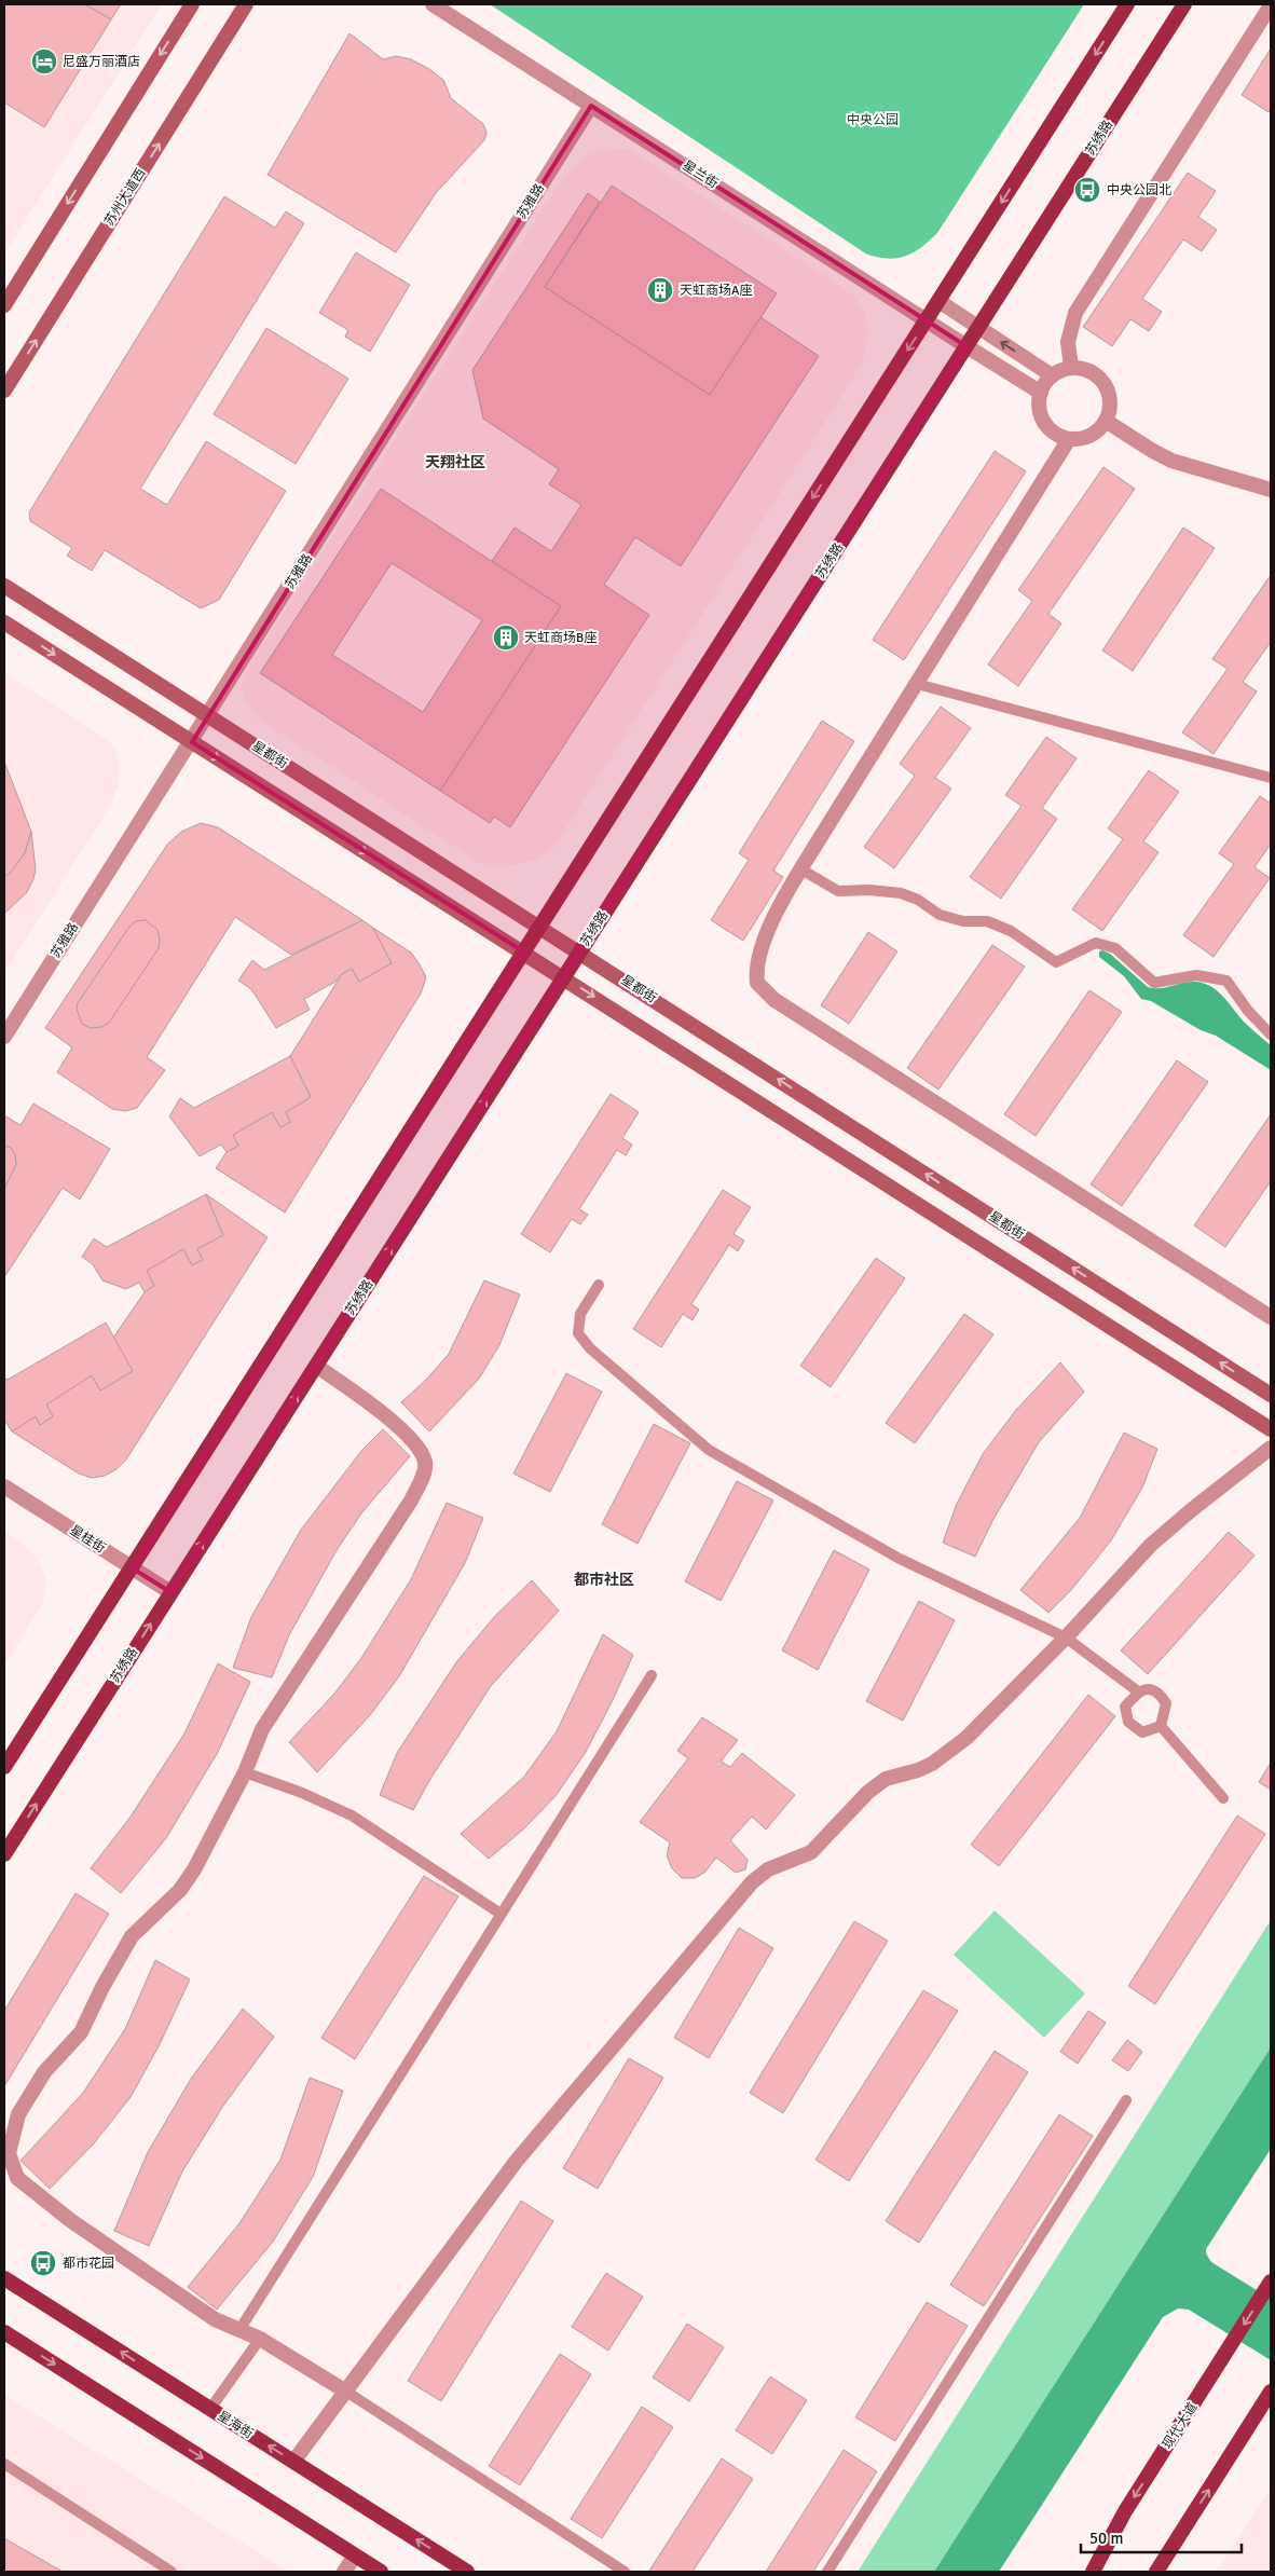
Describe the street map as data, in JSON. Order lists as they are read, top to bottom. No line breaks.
{"streets":{"main road":["苏绣路","苏州大道西","星都街","星海街","现代大道"],"street":["星兰街","苏雅路","星桂街"]},"crossings":[["苏绣路","星兰街"],["苏绣路","星都街"],["苏绣路","星桂街"],["星兰街","苏雅路"],["苏雅路","星都街"]],"districts":["天翔社区","都市社区"],"parks":["中央公园"],"places":{"hotel":["尼盛万丽酒店"],"bus stop":["中央公园北","都市花园"],"building":["天虹商场A座","天虹商场B座"]},"scale_bar":"50 m"}
